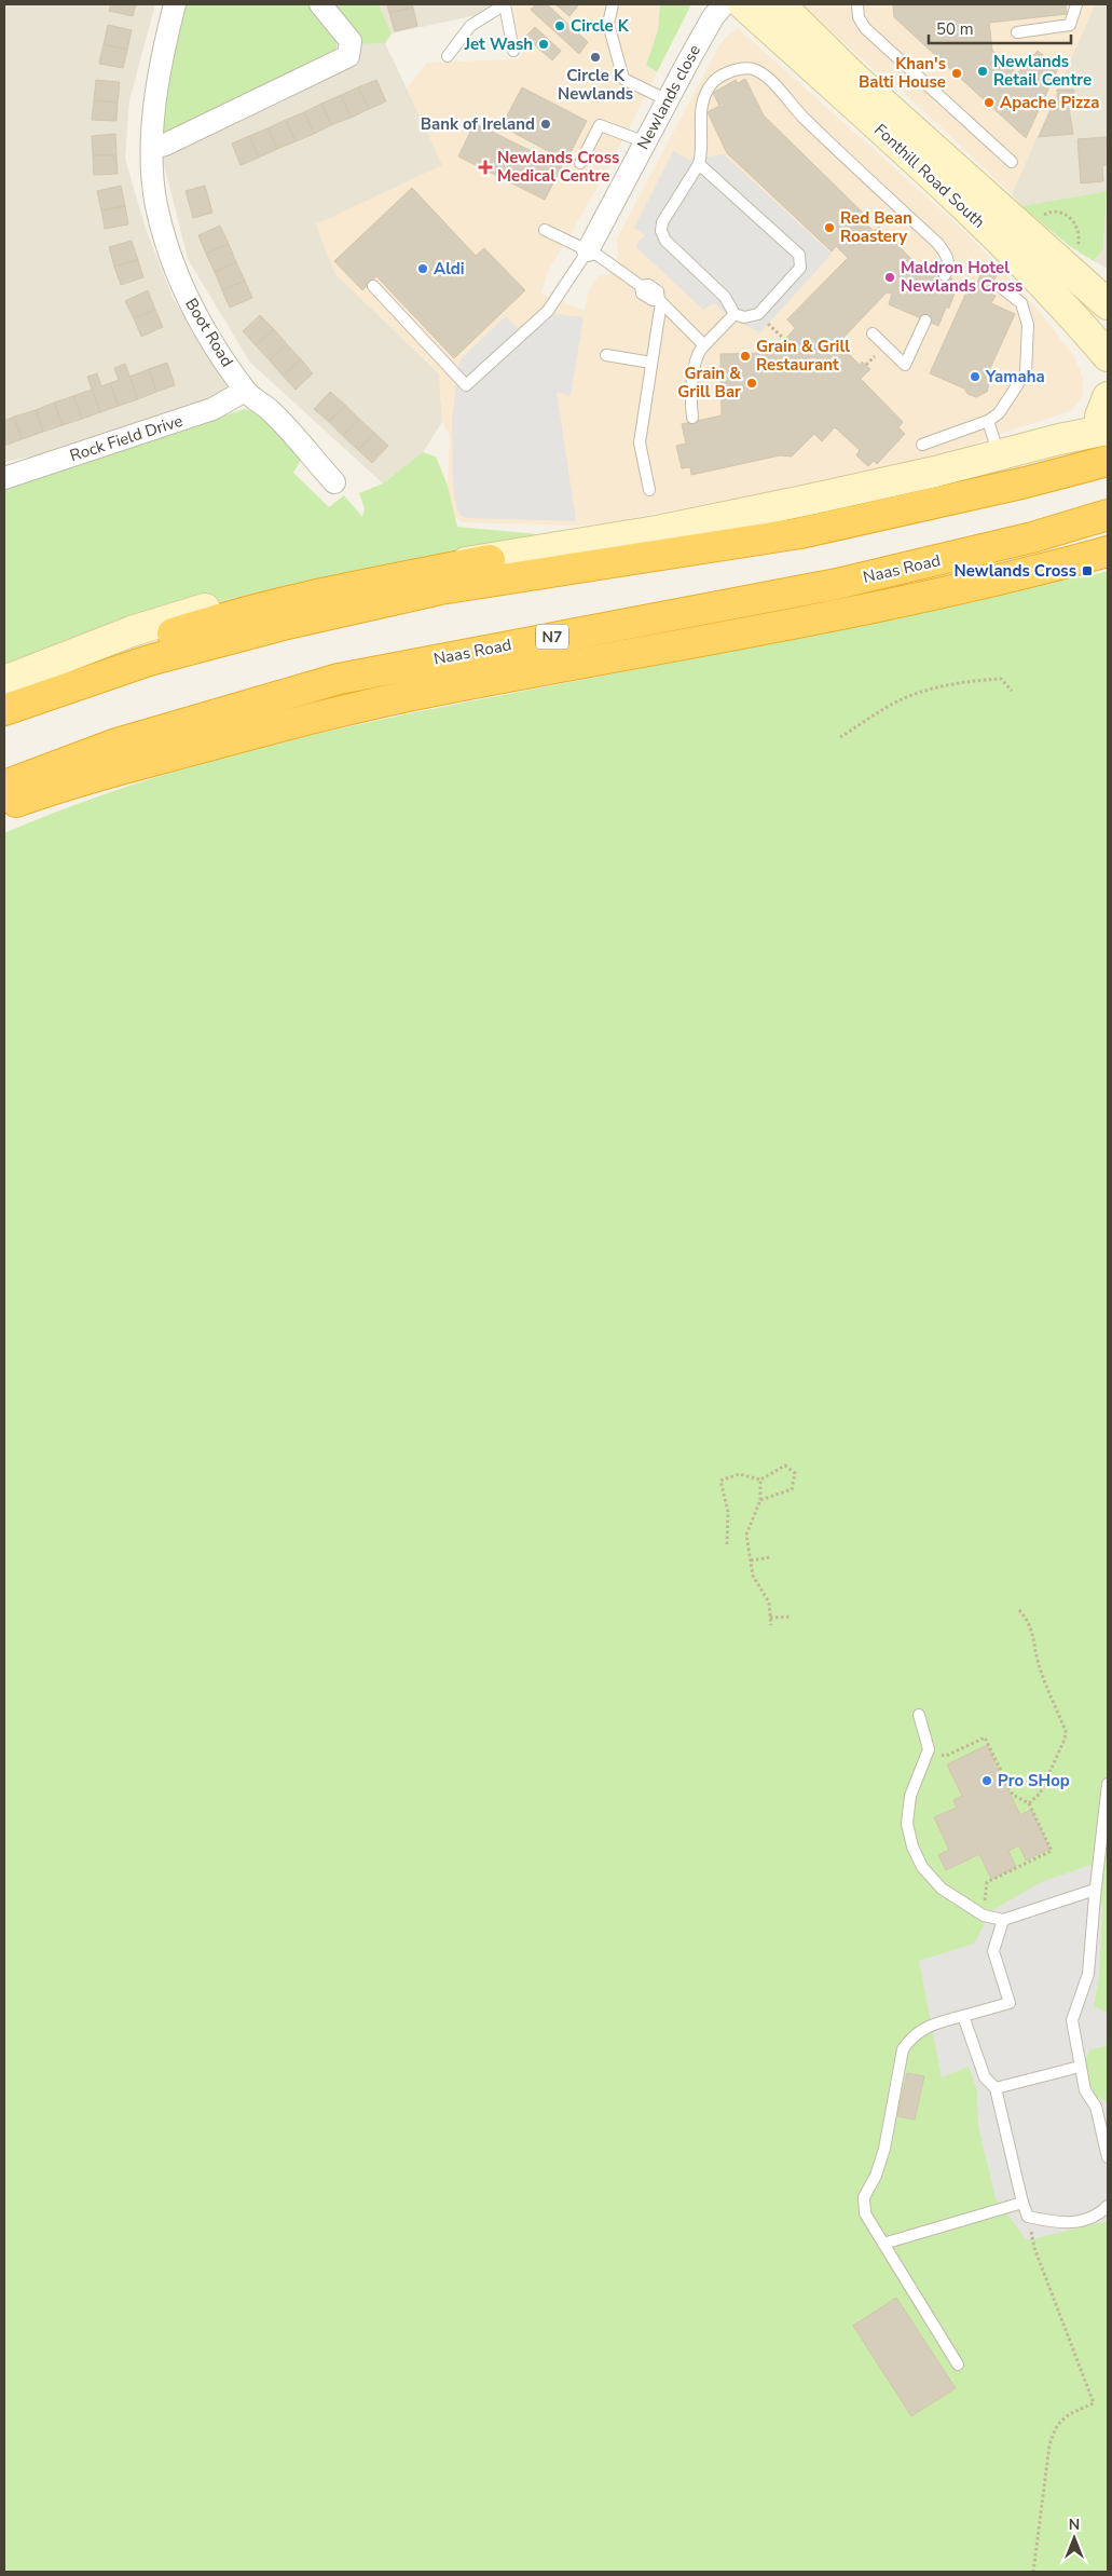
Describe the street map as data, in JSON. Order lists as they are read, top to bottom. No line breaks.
{"streets":{"highway":["Naas Road","N7"],"main road":["Fonthill Road South"],"street":["Newlands close","Boot Road","Rock Field Drive"]},"crossings":[["Boot Road","Rock Field Drive"]],"places":{"other":["Circle K","Jet Wash","Circle K Newlands","Newlands Retail Centre","Khan's Balti House","Apache Pizza","Bank of Ireland","Red Bean Roastery","Aldi","Maldron Hotel Newlands Cross","Grain & Grill Restaurant","Yamaha","Grain & Grill Bar","Pro SHop"],"health":["Newlands Cross Medical Centre"],"transit":["Newlands Cross"]},"scale_bar":"50 m","north":"top"}
